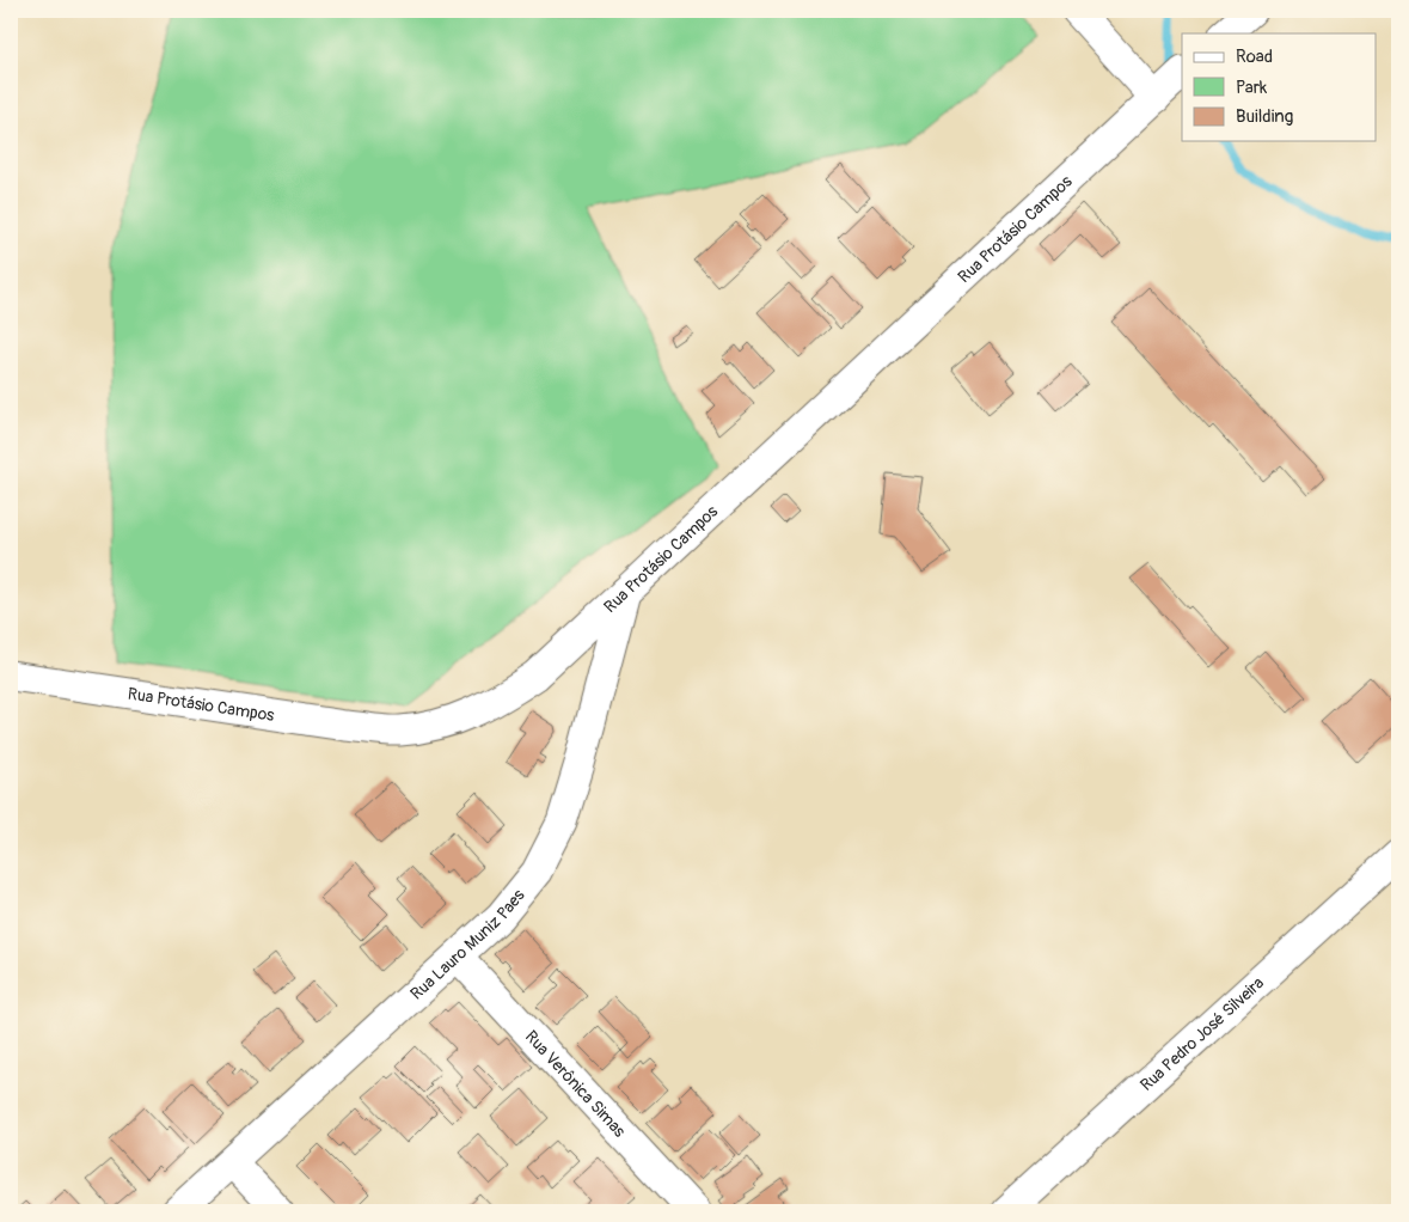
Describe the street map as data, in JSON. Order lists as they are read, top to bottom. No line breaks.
{"streets":{"street":["Rua Protásio Campos","Rua Lauro Muniz Paes","Rua Pedro José Silveira","Rua Verônica Simas"]},"crossings":[["Rua Protásio Campos","Rua Lauro Muniz Paes"],["Rua Lauro Muniz Paes","Rua Verônica Simas"]],"legend":["Road","Park","Building"]}
